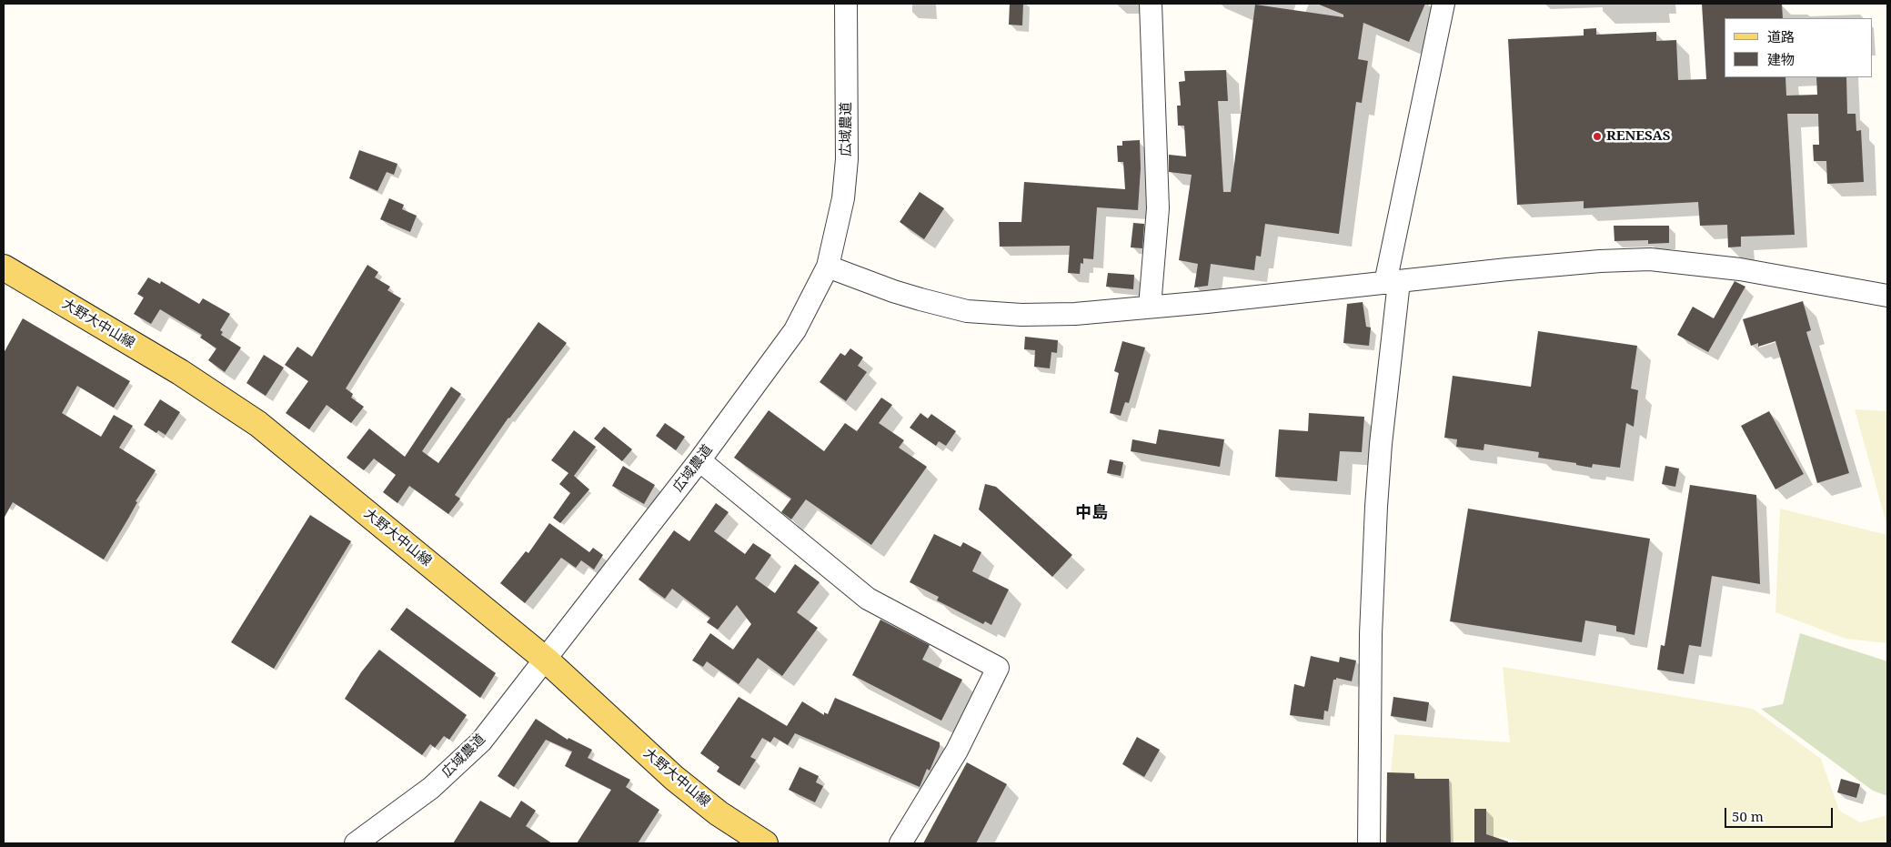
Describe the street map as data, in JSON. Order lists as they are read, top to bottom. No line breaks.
{"streets":{"main road":["大野大中山線"],"street":["広域農道"]},"crossings":[["広域農道","大野大中山線"]],"districts":["中島"],"places":["RENESAS"],"legend":["道路","建物"],"scale_bar":"50 m"}
